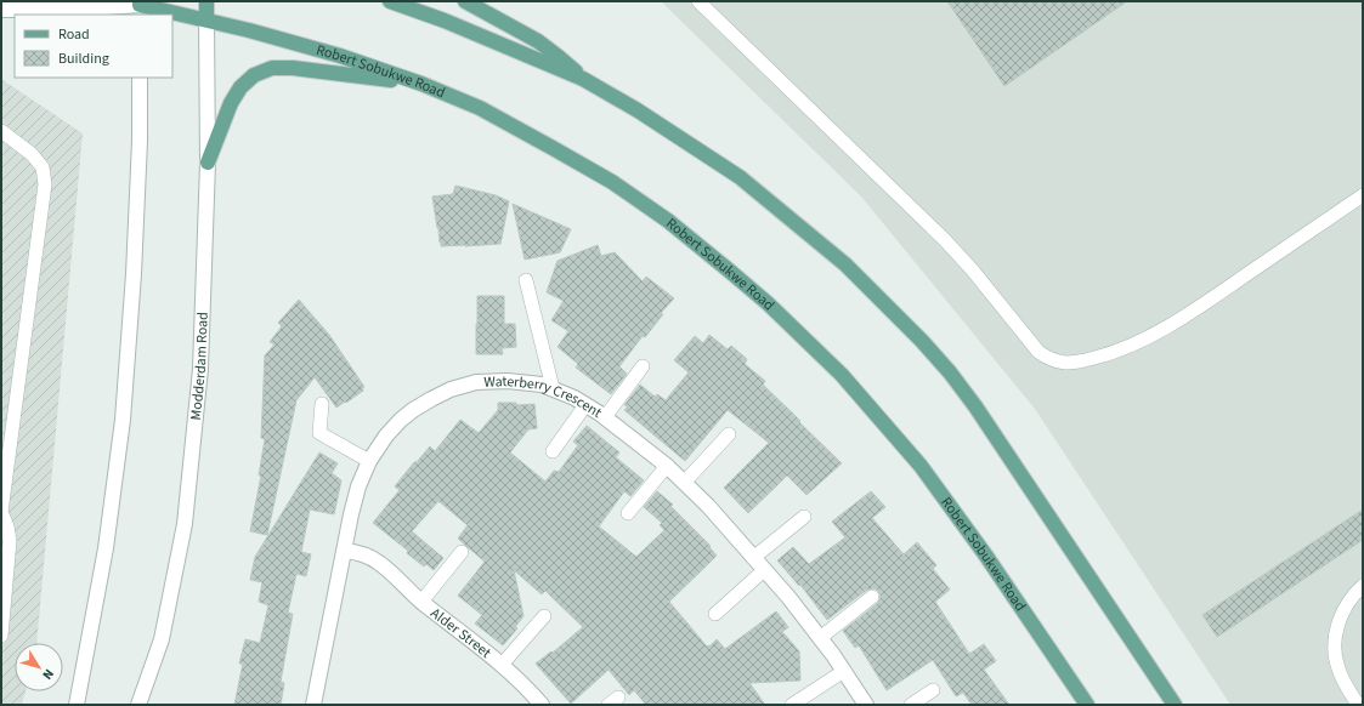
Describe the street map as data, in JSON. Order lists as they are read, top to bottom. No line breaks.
{"streets":{"main road":["Robert Sobukwe Road"],"street":["Modderdam Road","Waterberry Crescent","Alder Street"]},"crossings":[["Robert Sobukwe Road","Modderdam Road"],["Waterberry Crescent","Alder Street"]],"legend":["Road","Building"],"north":"bottom right"}
